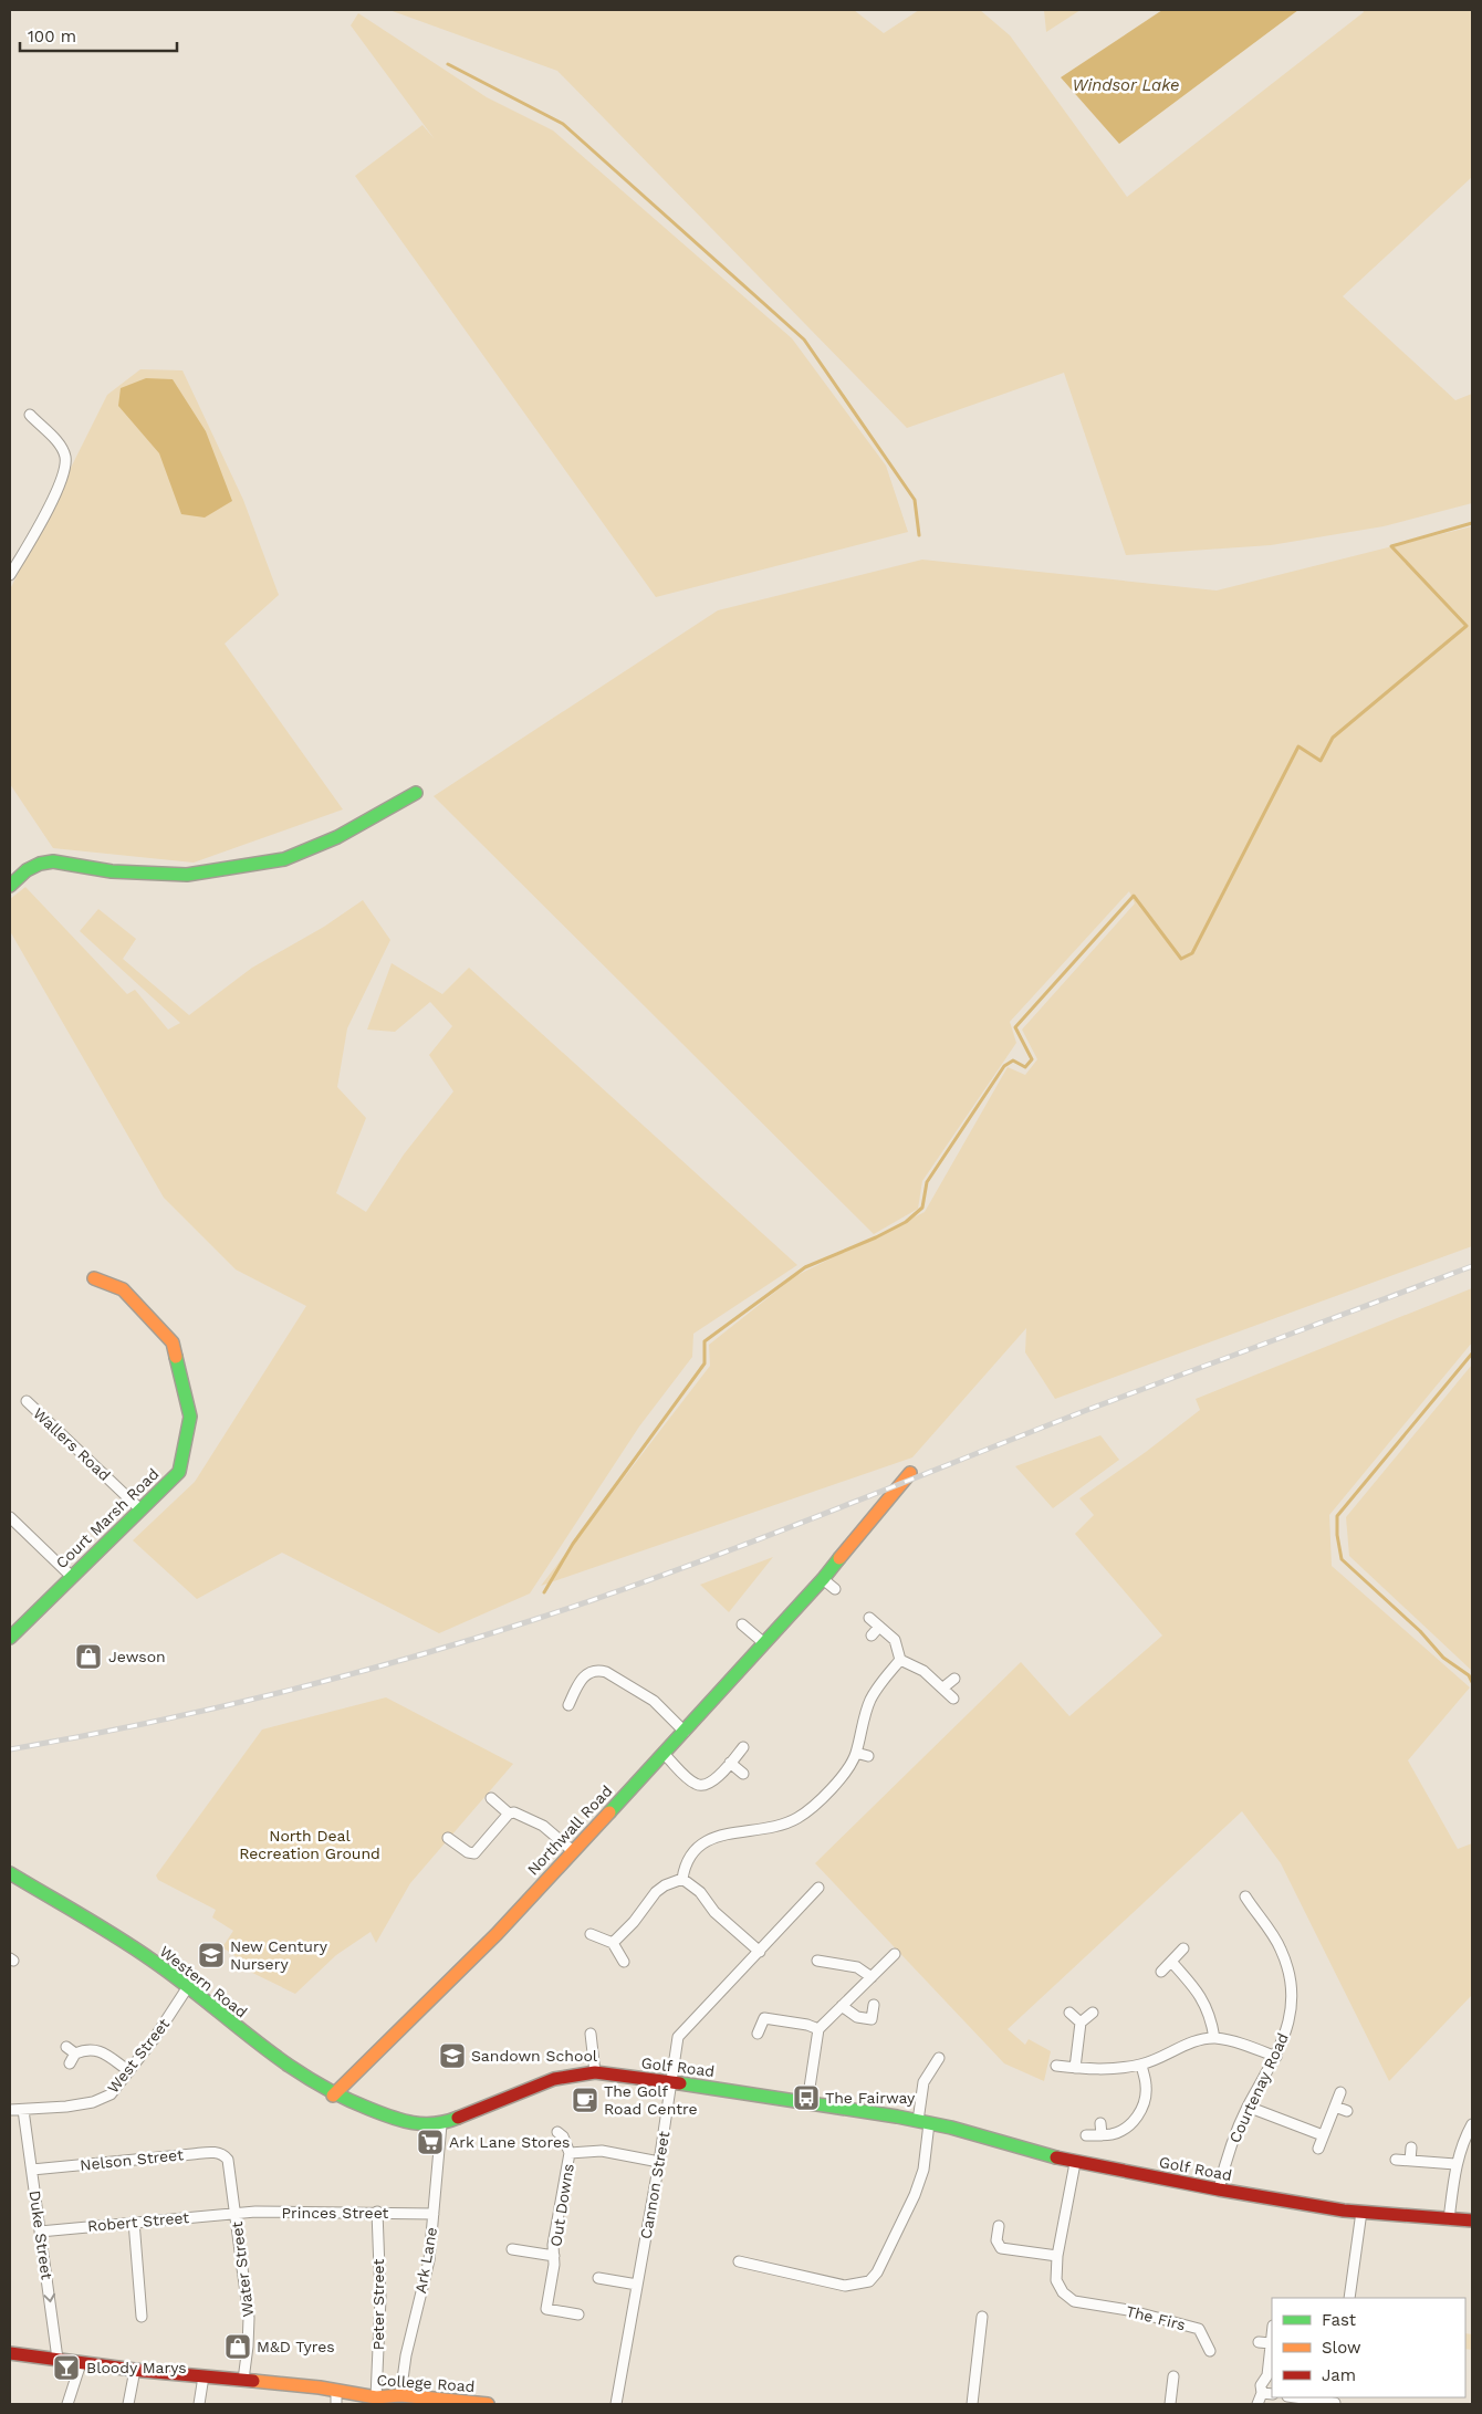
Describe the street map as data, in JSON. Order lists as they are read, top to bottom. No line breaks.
{"streets":{"street":["Wallers Road","Court Marsh Road","Northwall Road","Western Road","West Street","Golf Road","Courtenay Road","Nelson Street","Cannon Street","Out Downs","Princes Street","Robert Street","Duke Street","Ark Lane","Water Street","Peter Street","The Firs","College Road"]},"crossings":[["Wallers Road","Court Marsh Road"],["Northwall Road","Western Road"],["Western Road","West Street"],["Western Road","Golf Road"],["Western Road","Ark Lane"],["West Street","Duke Street"],["Golf Road","Courtenay Road"],["Golf Road","Cannon Street"],["Golf Road","Ark Lane"],["Nelson Street","Duke Street"],["Nelson Street","Water Street"],["Cannon Street","Out Downs"],["Princes Street","Robert Street"],["Princes Street","Ark Lane"],["Princes Street","Water Street"],["Princes Street","Peter Street"],["Robert Street","Duke Street"],["Robert Street","Water Street"],["Duke Street","College Road"],["Ark Lane","College Road"],["Water Street","College Road"],["Peter Street","College Road"]],"one_way":["Duke Street"],"water":["Windsor Lake"],"parks":["North Deal Recreation Ground"],"places":{"shop":["Jewson","M&D Tyres"],"school or university":["New Century Nursery","Sandown School"],"bus stop":["The Fairway"],"cafe":["The Golf Road Centre"],"supermarket":["Ark Lane Stores"],"bar":["Bloody Marys"]},"legend":["Fast","Slow","Jam"],"scale_bar":"100 m"}
